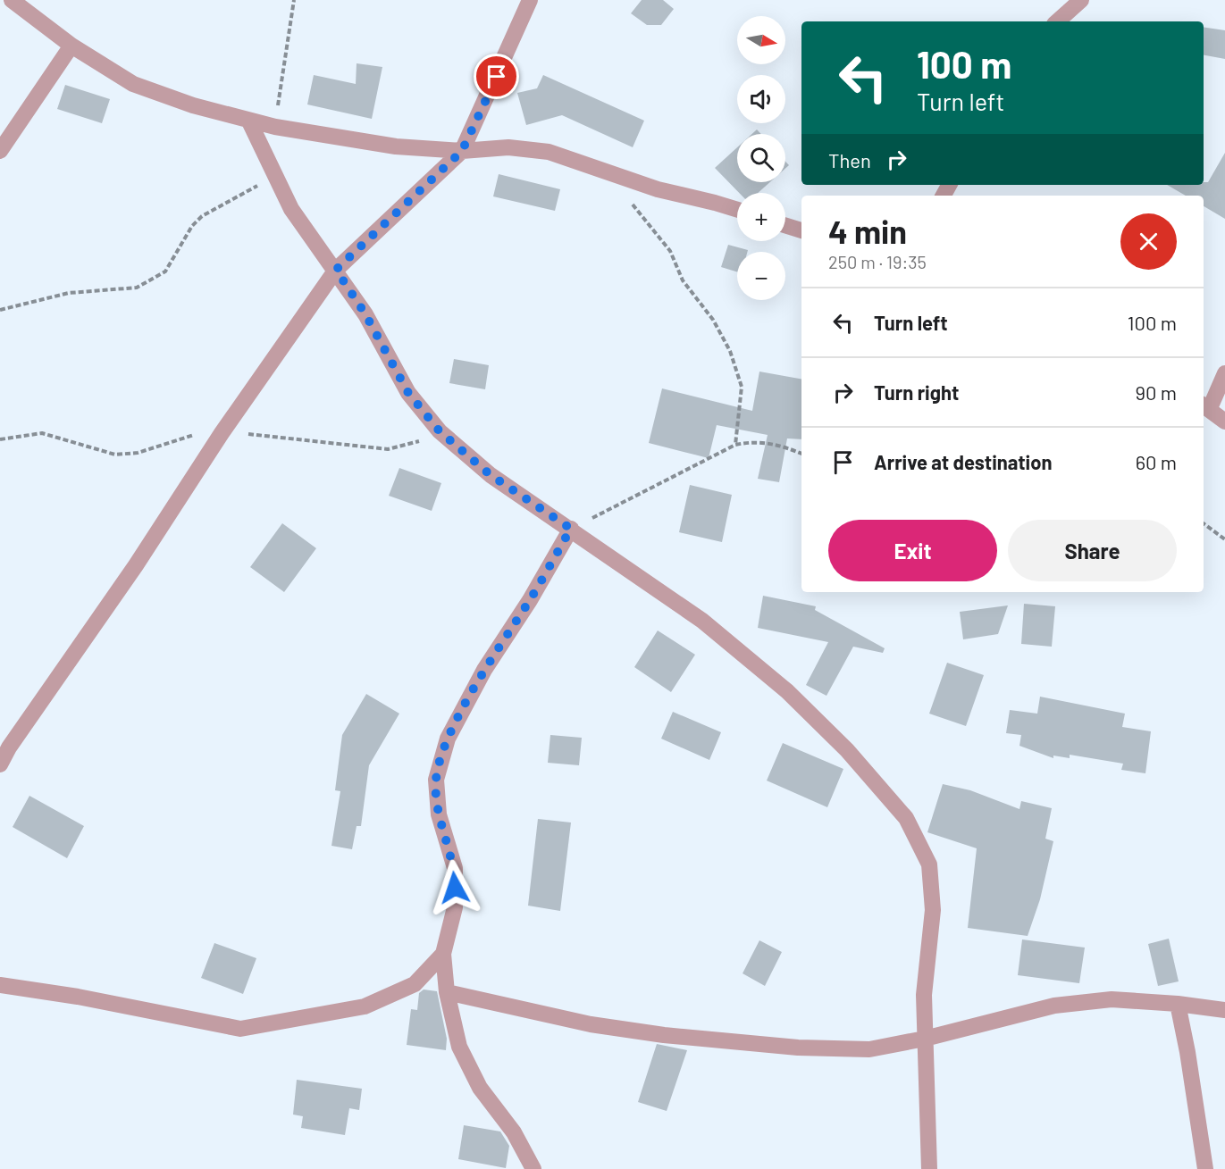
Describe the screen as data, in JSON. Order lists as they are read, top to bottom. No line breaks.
{"north":"right","page":{"map_buttons":["+","−"],"turn":["100 m","Turn left"],"then":"Then","heading":["4 min","250 m · 19:35"],"list":[{"name":"Turn left","value":"100 m"},{"name":"Turn right","value":"90 m"},{"name":"Arrive at destination","value":"60 m"}],"buttons":["Exit","Share"]}}
